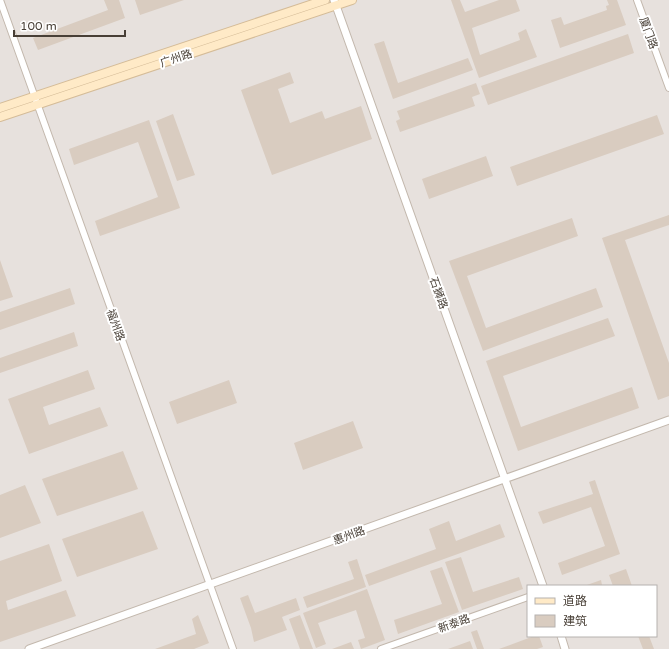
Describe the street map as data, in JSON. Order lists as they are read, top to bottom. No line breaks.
{"streets":{"main road":["广州路"],"street":["厦门路","石狮路","福州路","惠州路","新泰路"]},"crossings":[["广州路","石狮路"],["广州路","福州路"]],"legend":["道路","建筑"],"scale_bar":"100 m"}
